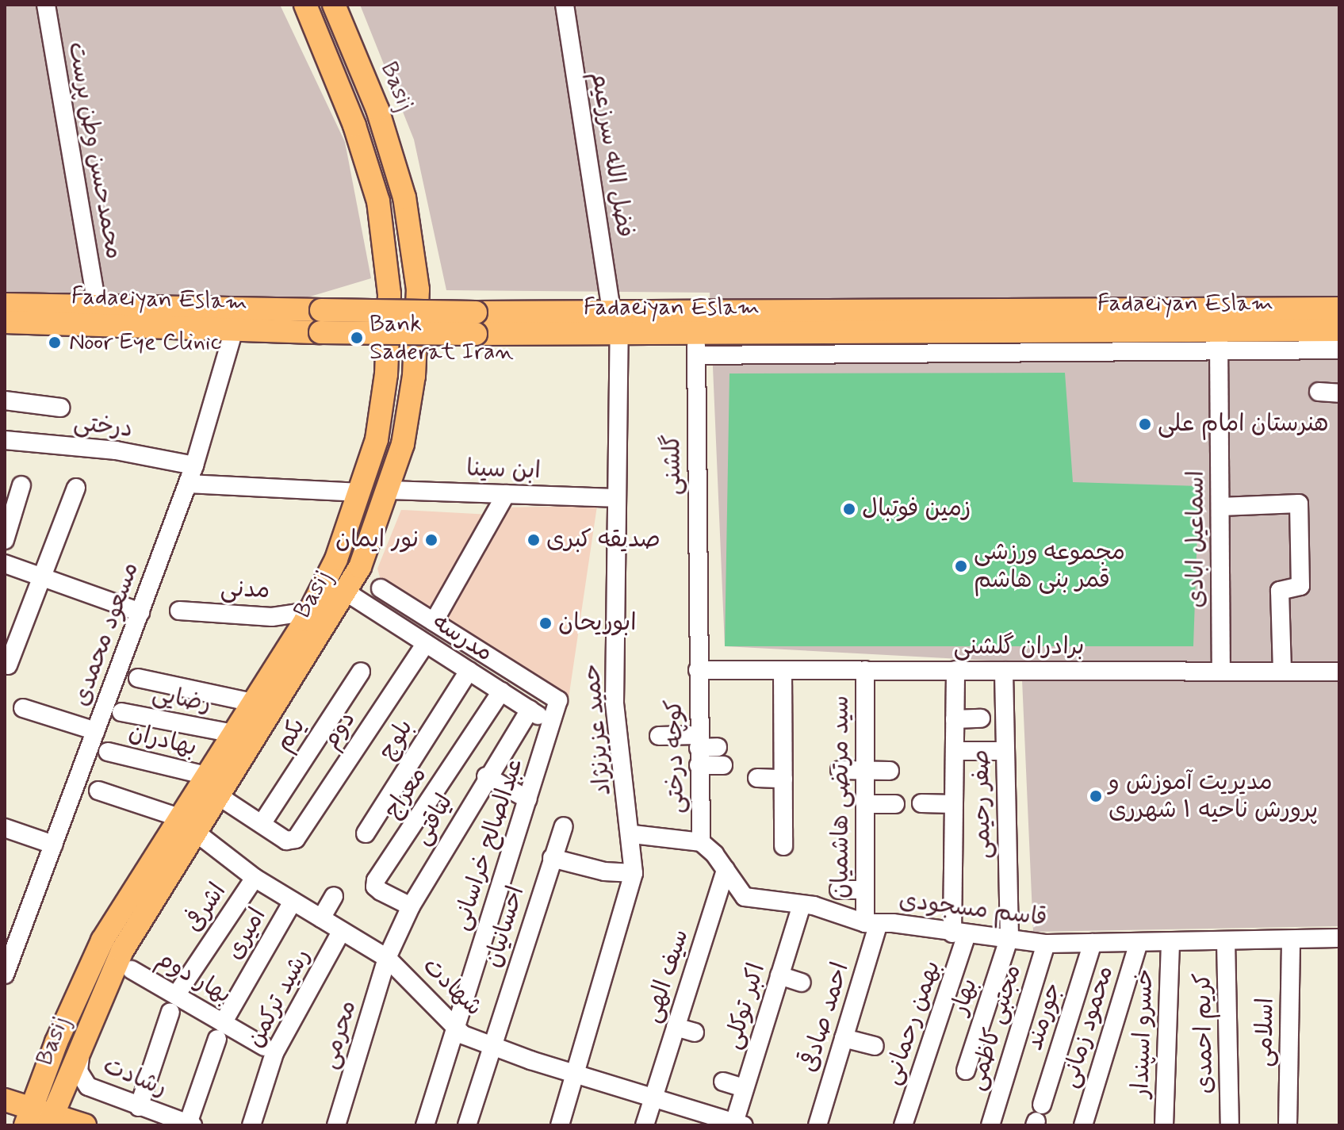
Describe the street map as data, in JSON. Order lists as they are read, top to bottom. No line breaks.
{"streets":{"main road":["Basij","Fadaeiyan Eslam"],"street":["محمدحسن وطن پرست","فضل الله سرزعیم","درختی","گلشنی","ابن سینا","اسماعیل ابادی","مدنی","مسعود محمدی","مدرسه","برادران گلشنی","رضایی","حمید عزیزنژاد","دوم","یکم","بلوچ","بهادران","کوچه درختی","معراج","سید مرتضی هاشمیان","صفر رحیمی","لیاقتی","عبدالصالح خراسانی","اشرفی","قاسم مسجودی","احسانیان","امیری","سیف الهی","بهار دوم","شهادت","بهار","رشید ترکمن","اکبر توکلی","جورمند","احمد صادقی","بهمن رحمانی","محمود زمانی","مجتبی کاظمی","اسلامی","خسرو اسپندار","کریم احمدی","محرمی","رشادت"]},"crossings":[["Basij","ابن سینا"],["Basij","مدنی"],["Basij","مدرسه"],["Basij","رضایی"],["Basij","بهادران"],["Basij","شهادت"],["Basij","رشادت"],["محمدحسن وطن پرست","Fadaeiyan Eslam"],["فضل الله سرزعیم","Fadaeiyan Eslam"],["Fadaeiyan Eslam","گلشنی"],["Fadaeiyan Eslam","اسماعیل ابادی"],["Fadaeiyan Eslam","مسعود محمدی"],["Fadaeiyan Eslam","حمید عزیزنژاد"],["درختی","مسعود محمدی"],["گلشنی","برادران گلشنی"],["گلشنی","کوچه درختی"],["ابن سینا","حمید عزیزنژاد"],["اسماعیل ابادی","برادران گلشنی"],["مدرسه","دوم"],["مدرسه","بلوچ"],["مدرسه","معراج"],["مدرسه","لیاقتی"],["مدرسه","عبدالصالح خراسانی"],["برادران گلشنی","کوچه درختی"],["برادران گلشنی","سید مرتضی هاشمیان"],["برادران گلشنی","صفر رحیمی"],["برادران گلشنی","بهمن رحمانی"],["حمید عزیزنژاد","شهادت"],["دوم","یکم"],["کوچه درختی","قاسم مسجودی"],["معراج","لیاقتی"],["سید مرتضی هاشمیان","قاسم مسجودی"],["سید مرتضی هاشمیان","احمد صادقی"],["صفر رحیمی","قاسم مسجودی"],["صفر رحیمی","بهار"],["لیاقتی","شهادت"],["لیاقتی","محرمی"],["عبدالصالح خراسانی","شهادت"],["اشرفی","بهار دوم"],["اشرفی","شهادت"],["اشرفی","رشادت"],["قاسم مسجودی","سیف الهی"],["قاسم مسجودی","بهار"],["قاسم مسجودی","اکبر توکلی"],["قاسم مسجودی","جورمند"],["قاسم مسجودی","احمد صادقی"],["قاسم مسجودی","بهمن رحمانی"],["قاسم مسجودی","محمود زمانی"],["قاسم مسجودی","مجتبی کاظمی"],["قاسم مسجودی","اسلامی"],["قاسم مسجودی","خسرو اسپندار"],["قاسم مسجودی","کریم احمدی"],["احسانیان","شهادت"],["امیری","بهار دوم"],["امیری","شهادت"],["امیری","رشادت"],["سیف الهی","شهادت"],["شهادت","رشید ترکمن"],["شهادت","اکبر توکلی"],["شهادت","محرمی"]],"places":["Bank Saderat Iran","Noor Eye Clinic","هنرستان امام علی","زمین فوتبال","نور ایمان","صدیقه کبری","مجموعه ورزشی قمر بنی هاشم","ابوریحان","مدیریت آموزش و پرورش ناحیه ۱ شهرری"]}
